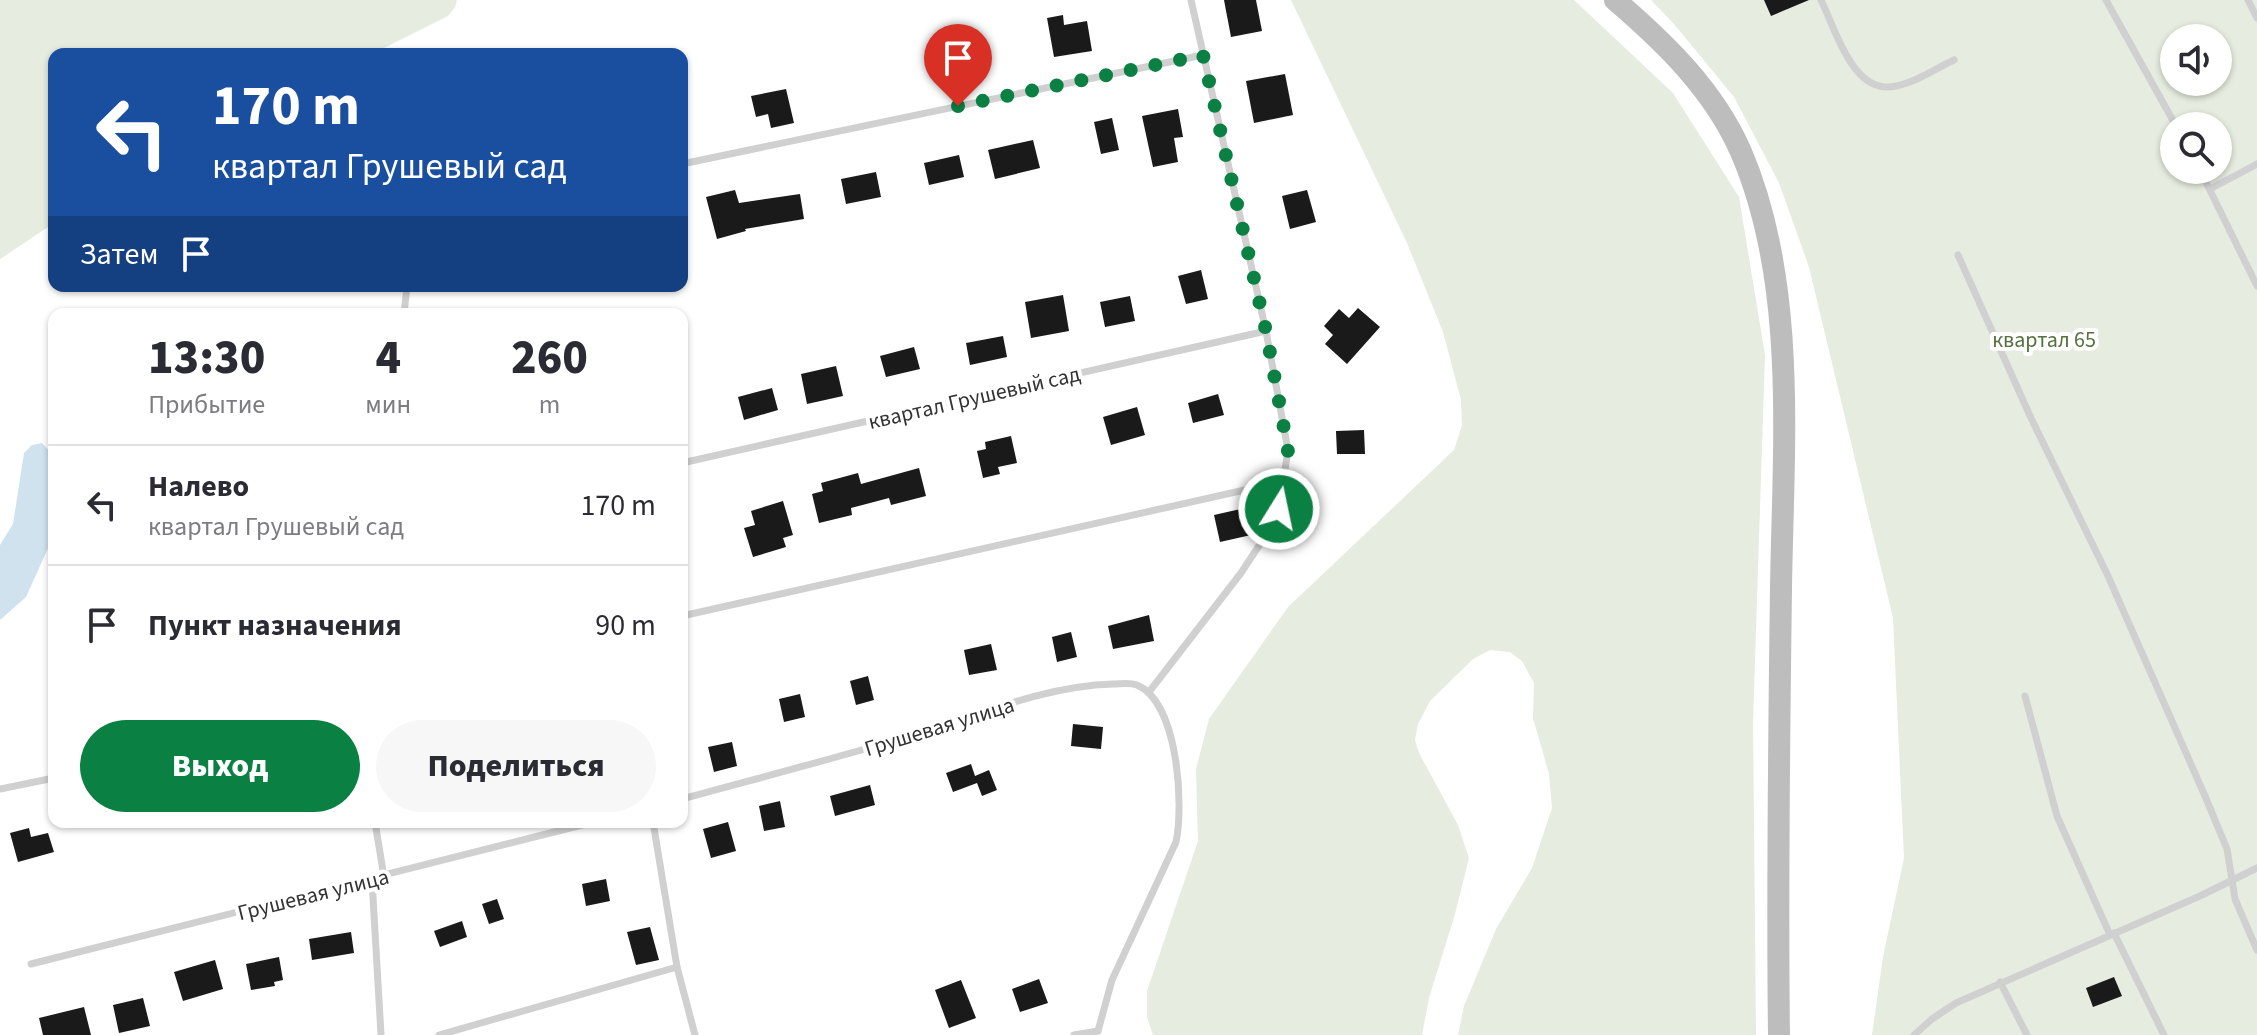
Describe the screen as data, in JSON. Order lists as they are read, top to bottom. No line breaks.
{"streets":{"lane":["квартал Грушевый сад","Грушевая улица"]},"parks":["квартал 65"],"page":{"turn":["170 m","квартал Грушевый сад"],"then":"Затем","eta":["13:30","Прибытие","4","мин","260","m"],"list":[{"name":"Налево","note":"квартал Грушевый сад","value":"170 m"},{"name":"Пункт назначения","value":"90 m"}],"buttons":["Выход","Поделиться"]}}
